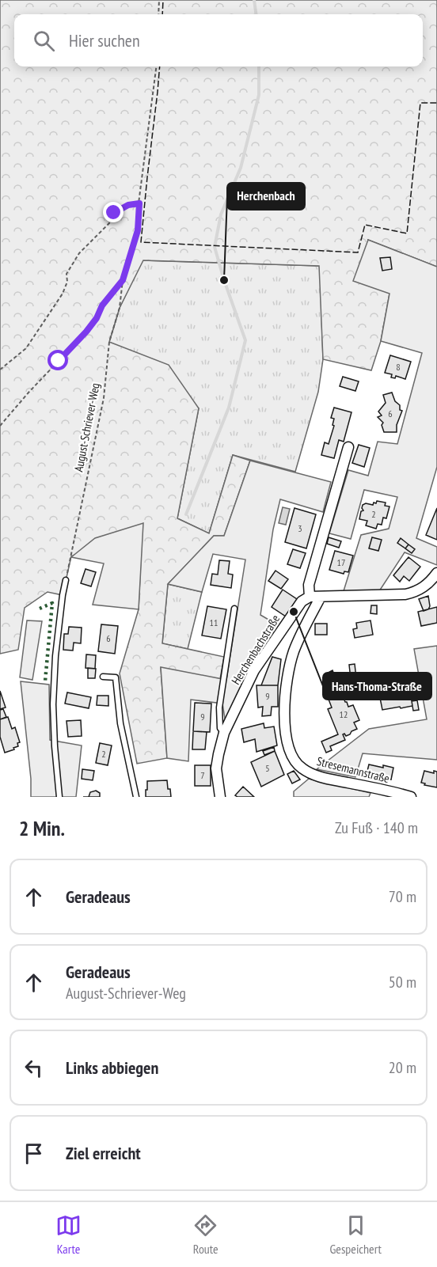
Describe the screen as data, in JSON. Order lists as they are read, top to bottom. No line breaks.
{"streets":{"street":["Herchenbachstraße","Stresemannstraße"],"path":["August-Schriever-Weg"]},"places":["Herchenbach","Hans-Thoma-Straße"],"house_numbers":["8","6","2","3","17","11","6","9","12","9","2","5","7"],"page":{"search":"Hier suchen","heading":["2 Min.","Zu Fuß · 140 m"],"list":[["Geradeaus","70 m"],["Geradeaus","August-Schriever-Weg","50 m"],["Links abbiegen","20 m"],"Ziel erreicht"],"nav":["Karte","Route","Gespeichert"]}}
